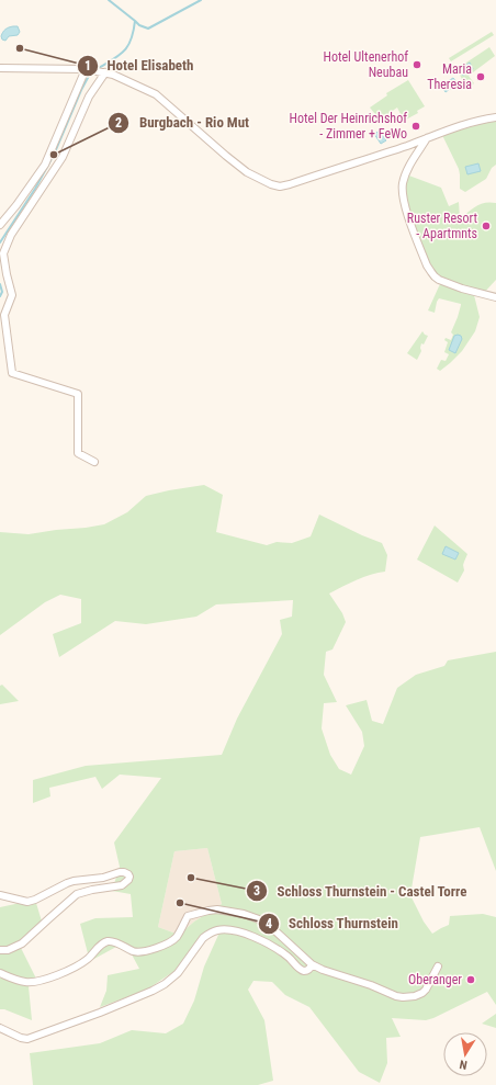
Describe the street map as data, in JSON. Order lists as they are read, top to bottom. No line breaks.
{"places":["Hotel Elisabeth","Hotel Ultenerhof Neubau","Maria Theresia","Hotel Der Heinrichshof - Zimmer + FeWo","Burgbach - Rio Mut","Ruster Resort - Apartmnts","Schloss Thurnstein - Castel Torre","Schloss Thurnstein","Oberanger"],"north":"bottom"}
